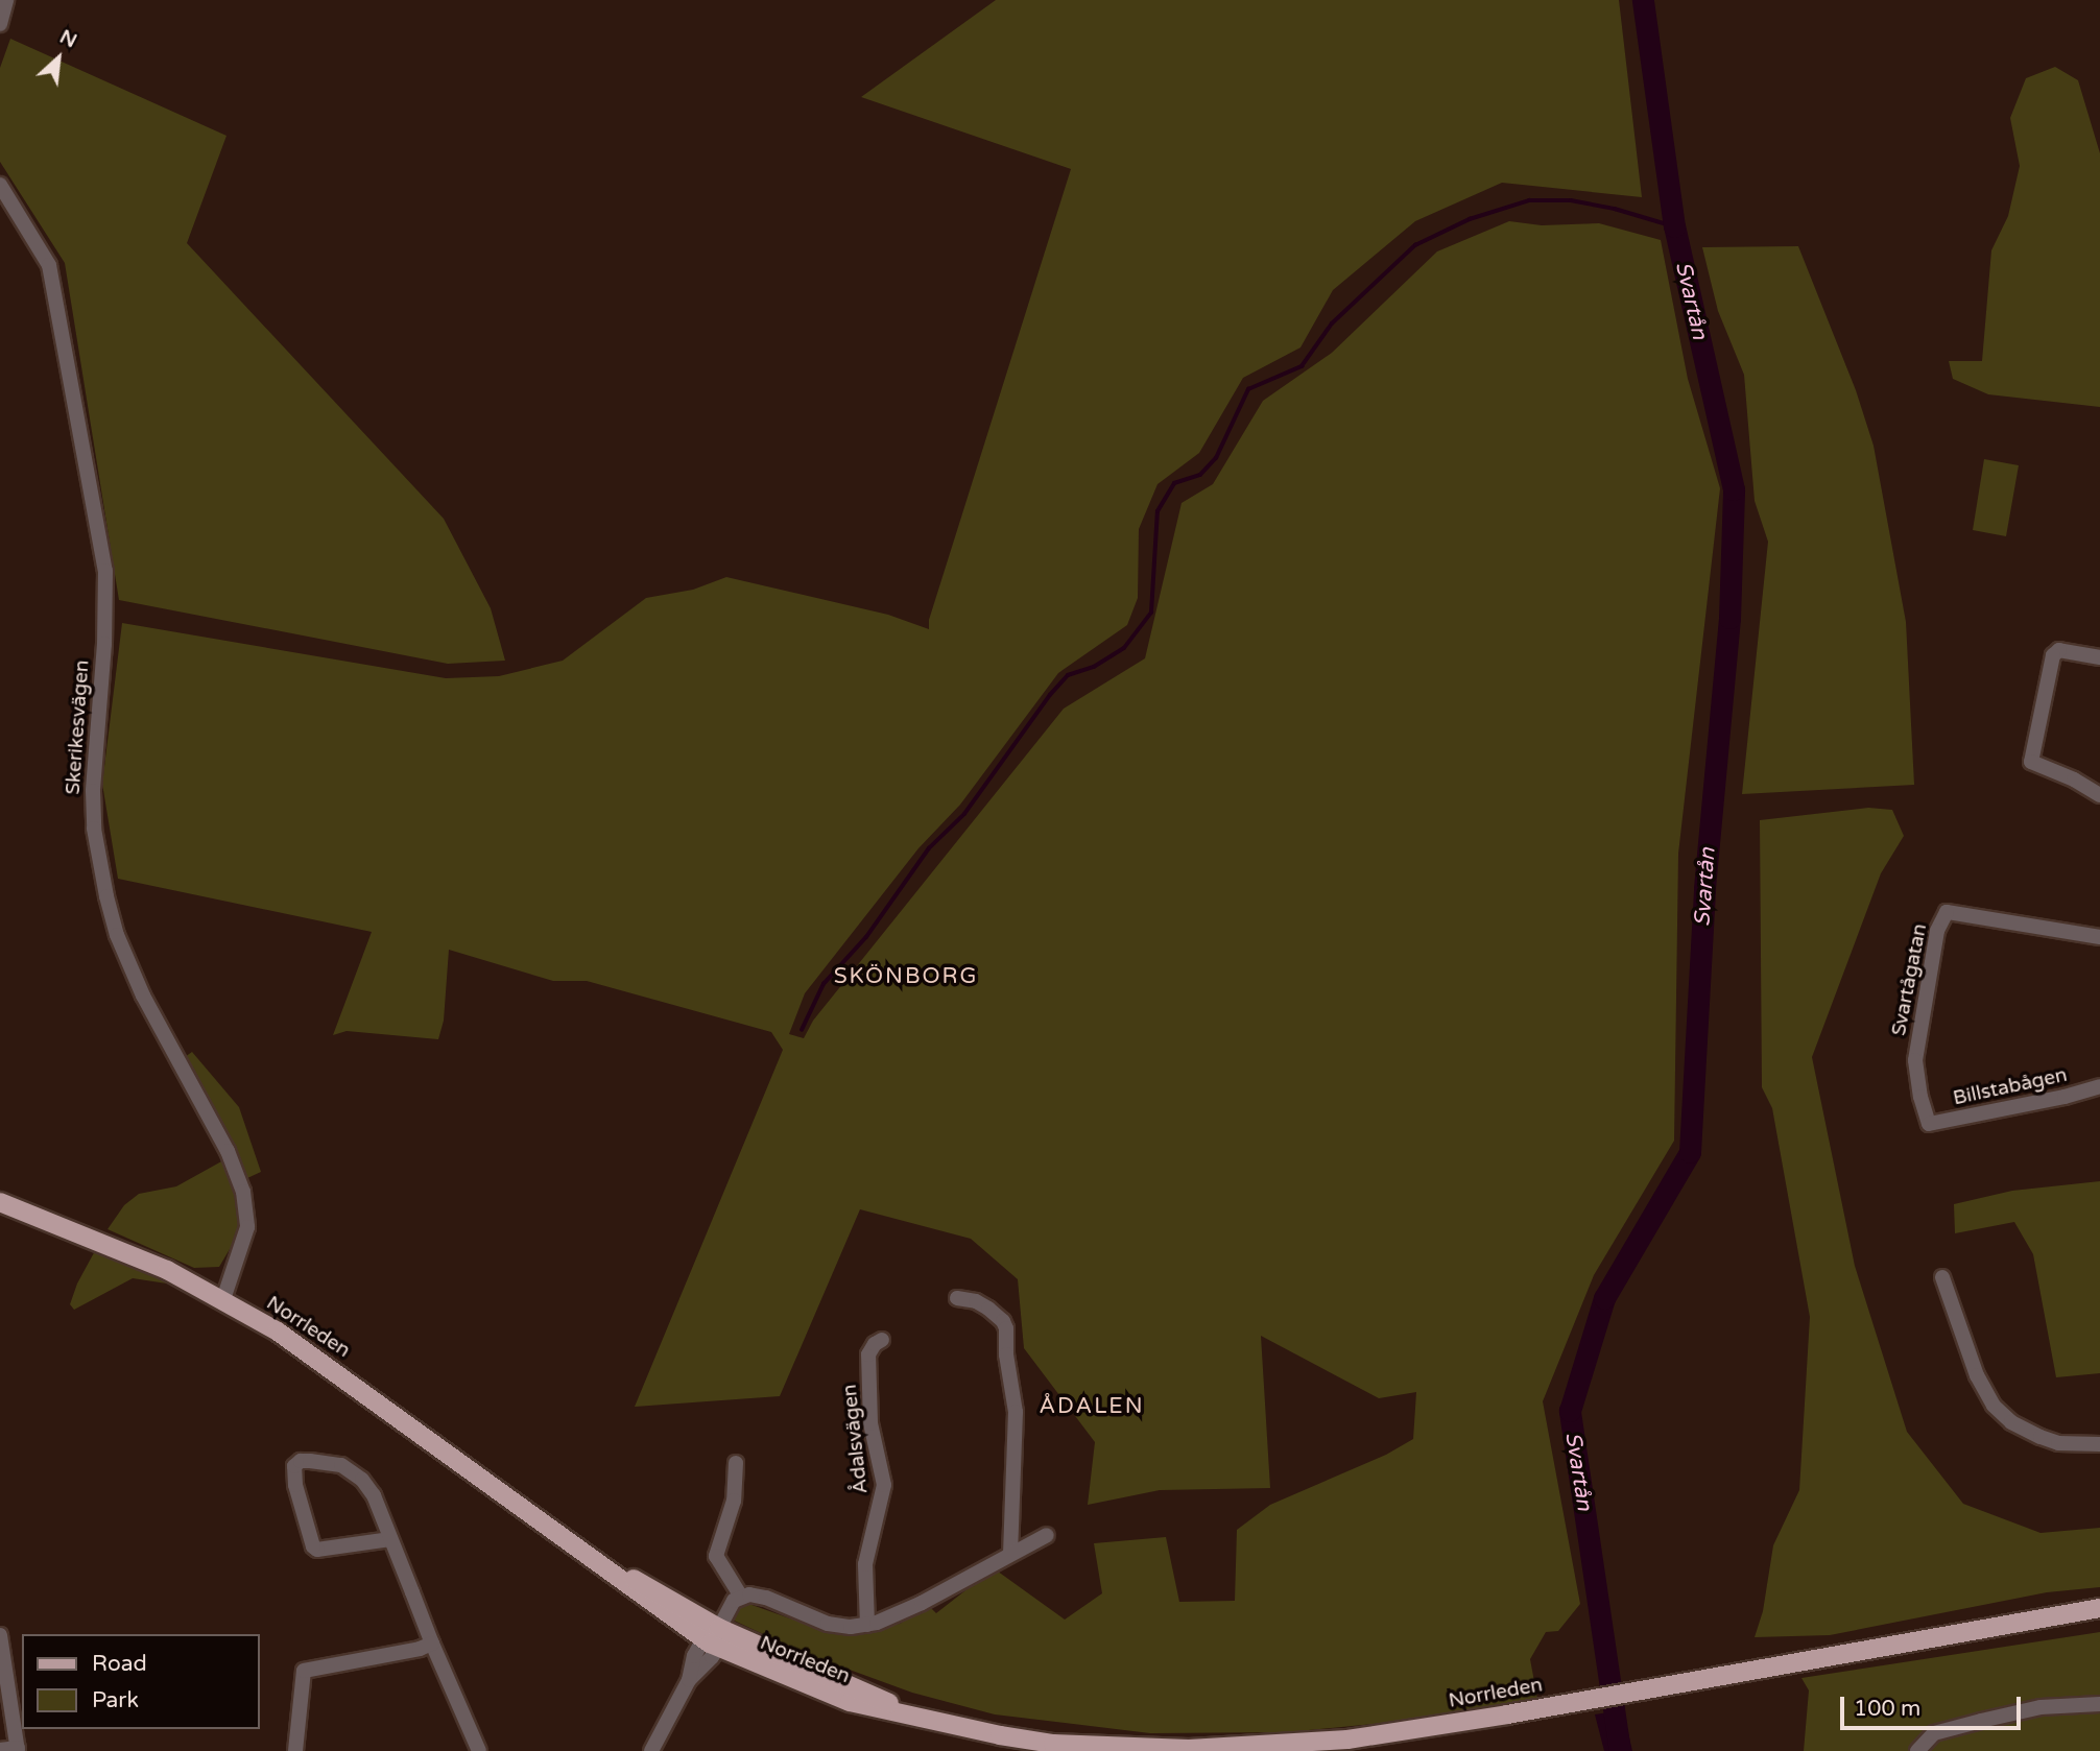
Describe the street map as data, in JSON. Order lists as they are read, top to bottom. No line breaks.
{"streets":{"main road":["Norrleden"],"street":["Skerikesvägen","Svartågatan","Billstabågen","Ådalsvägen"]},"crossings":[["Skerikesvägen","Norrleden"],["Svartågatan","Billstabågen"]],"districts":["SKÖNBORG","ÅDALEN"],"water":["Svartån"],"legend":["Road","Park"],"scale_bar":"100 m","north":"top right"}
